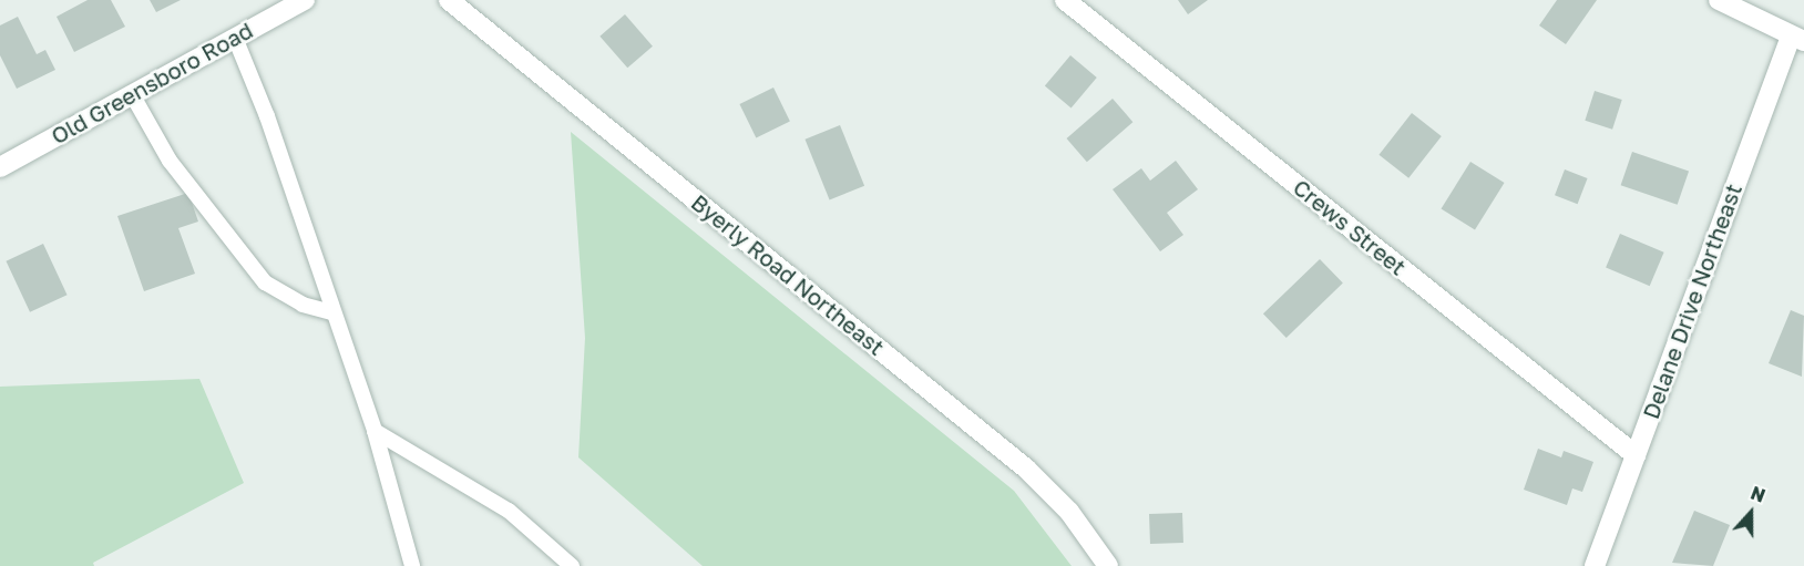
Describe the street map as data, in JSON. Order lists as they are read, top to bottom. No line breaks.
{"streets":{"street":["Old Greensboro Road","Crews Street","Byerly Road Northeast","Delane Drive Northeast"]},"crossings":[["Crews Street","Delane Drive Northeast"]],"north":"top"}
